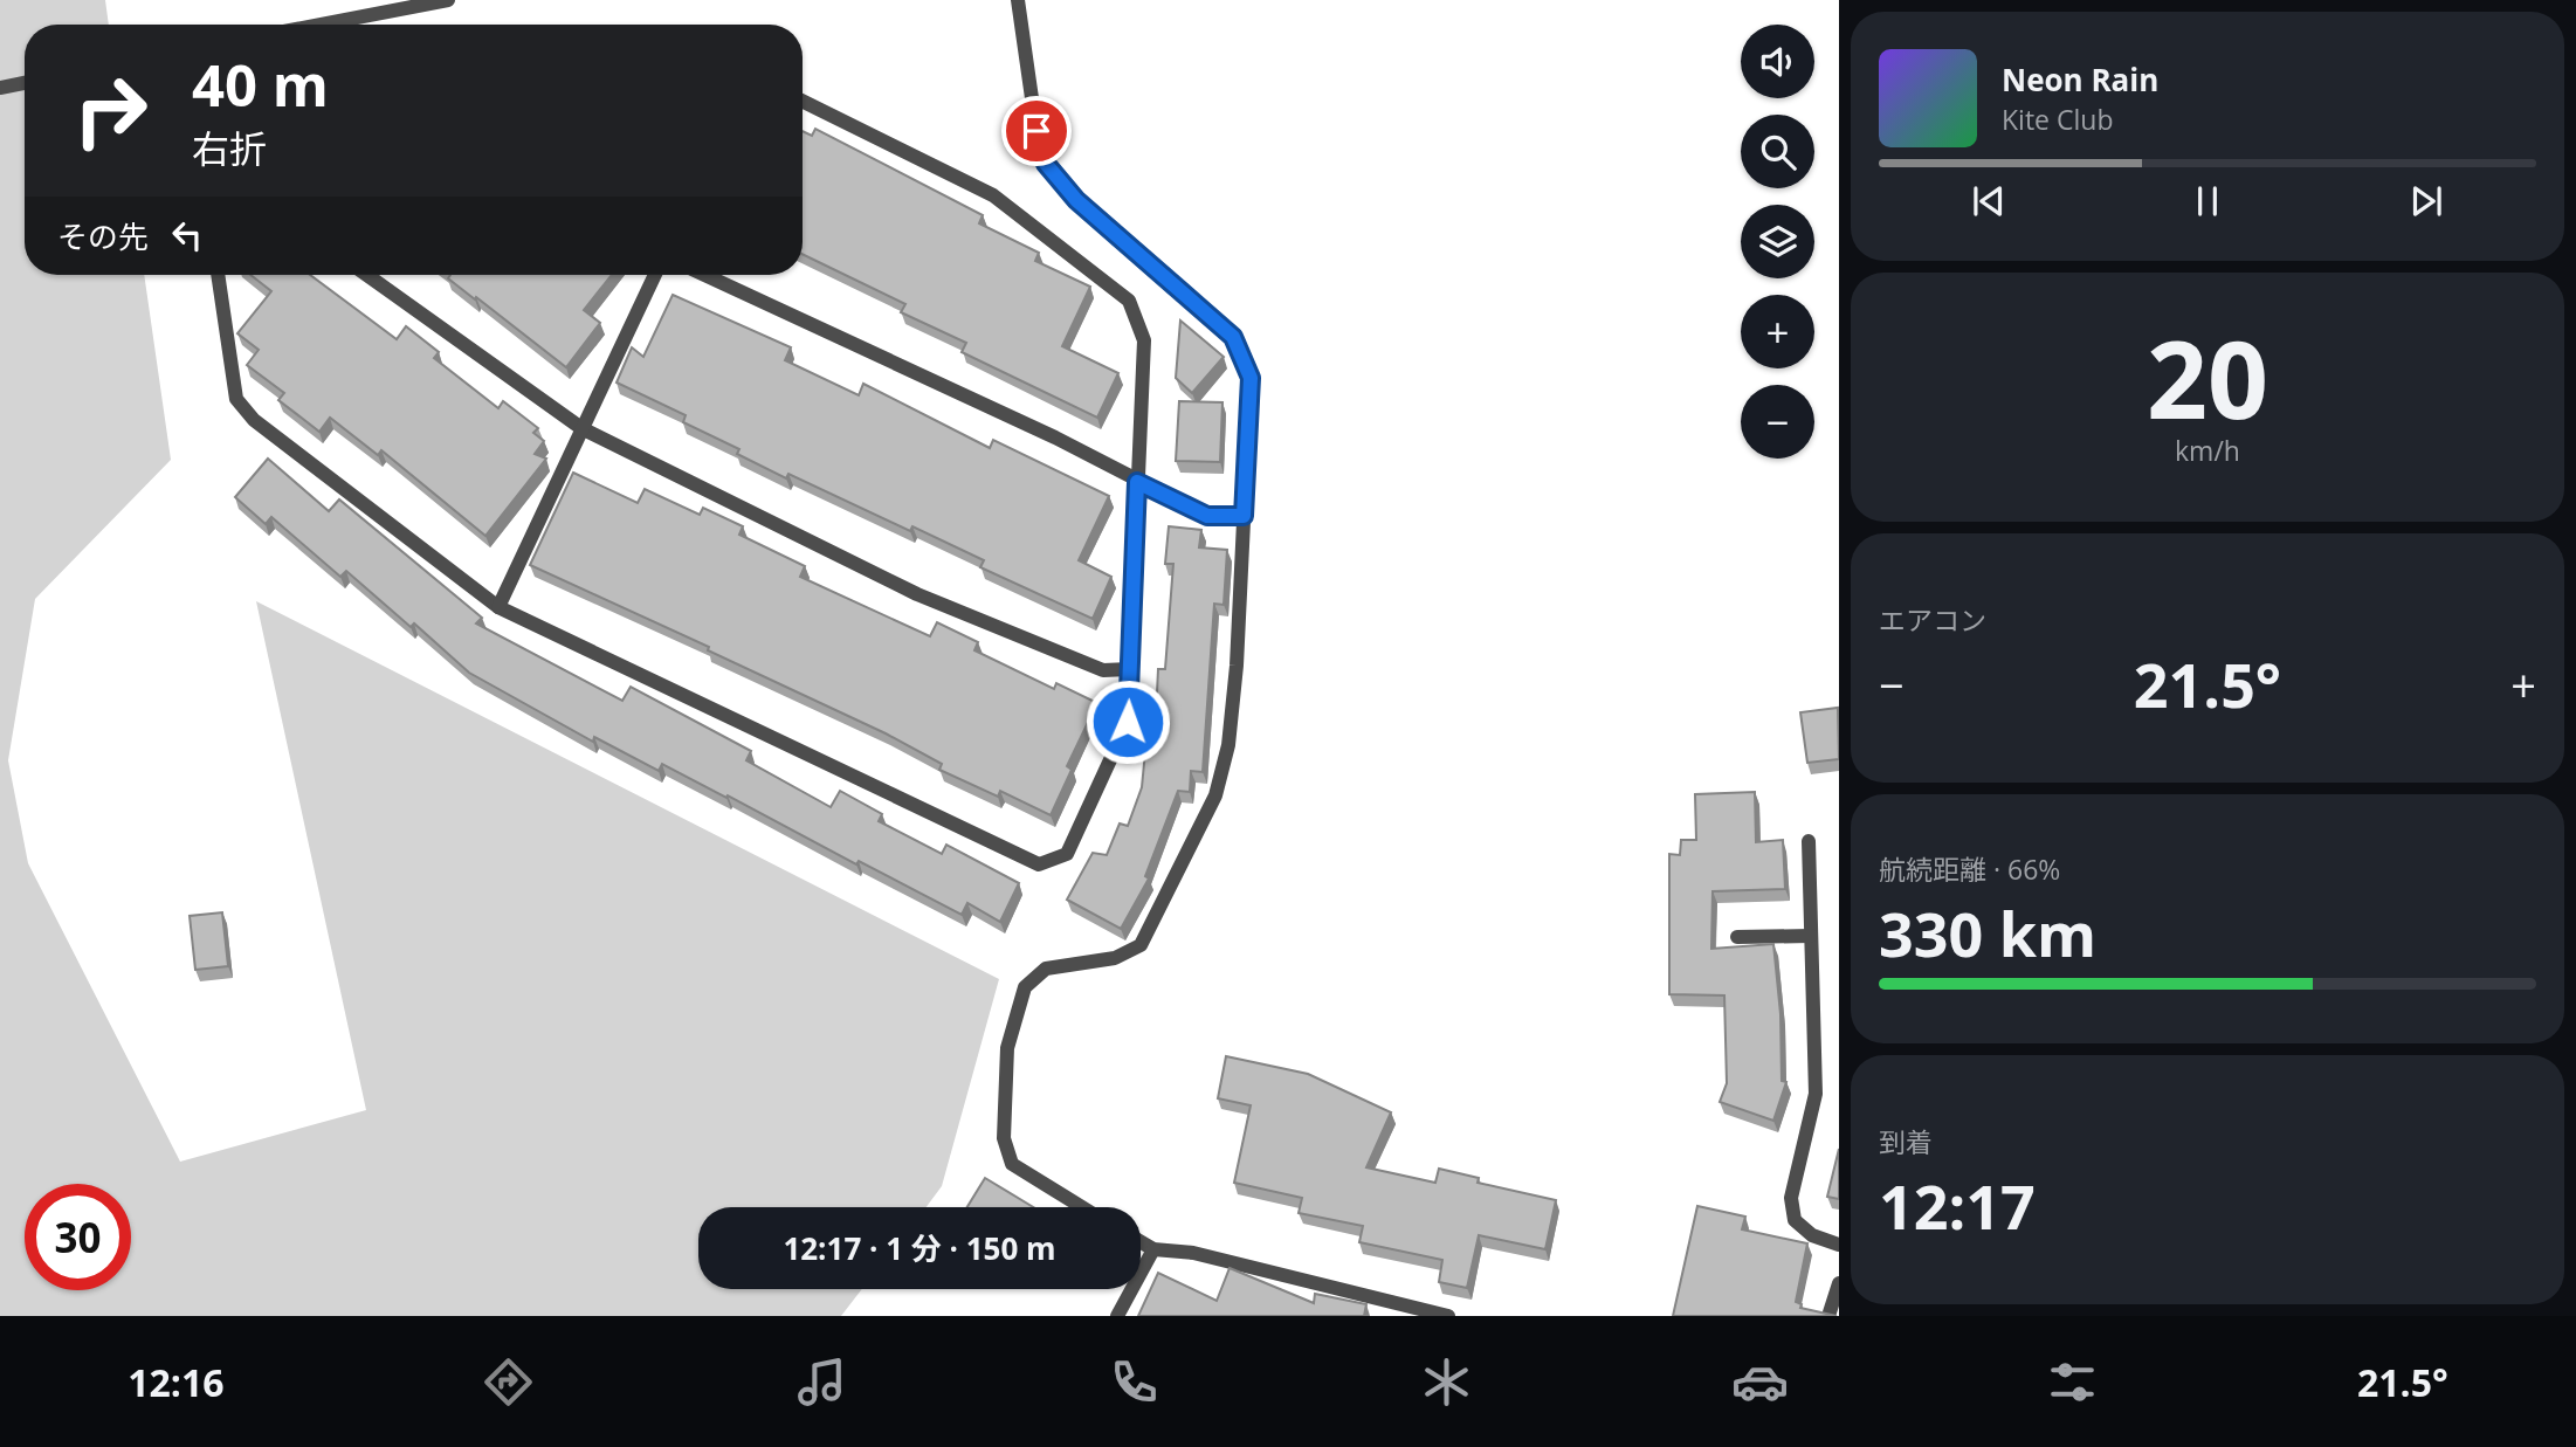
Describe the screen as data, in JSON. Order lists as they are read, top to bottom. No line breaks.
{"page":{"map_buttons":["+","−"],"turn":["40 m","右折"],"song":["Neon Rain","Kite Club"],"then":"その先","tile":[["20","km/h"],"エアコン",["航続距離 · 66%","330 km"],["到着","12:17"]],"heat":["−","21.5°","+"],"limit":"30","trip":"12:17 · 1 分 · 150 m","tabs":["12:16","21.5°"]}}
